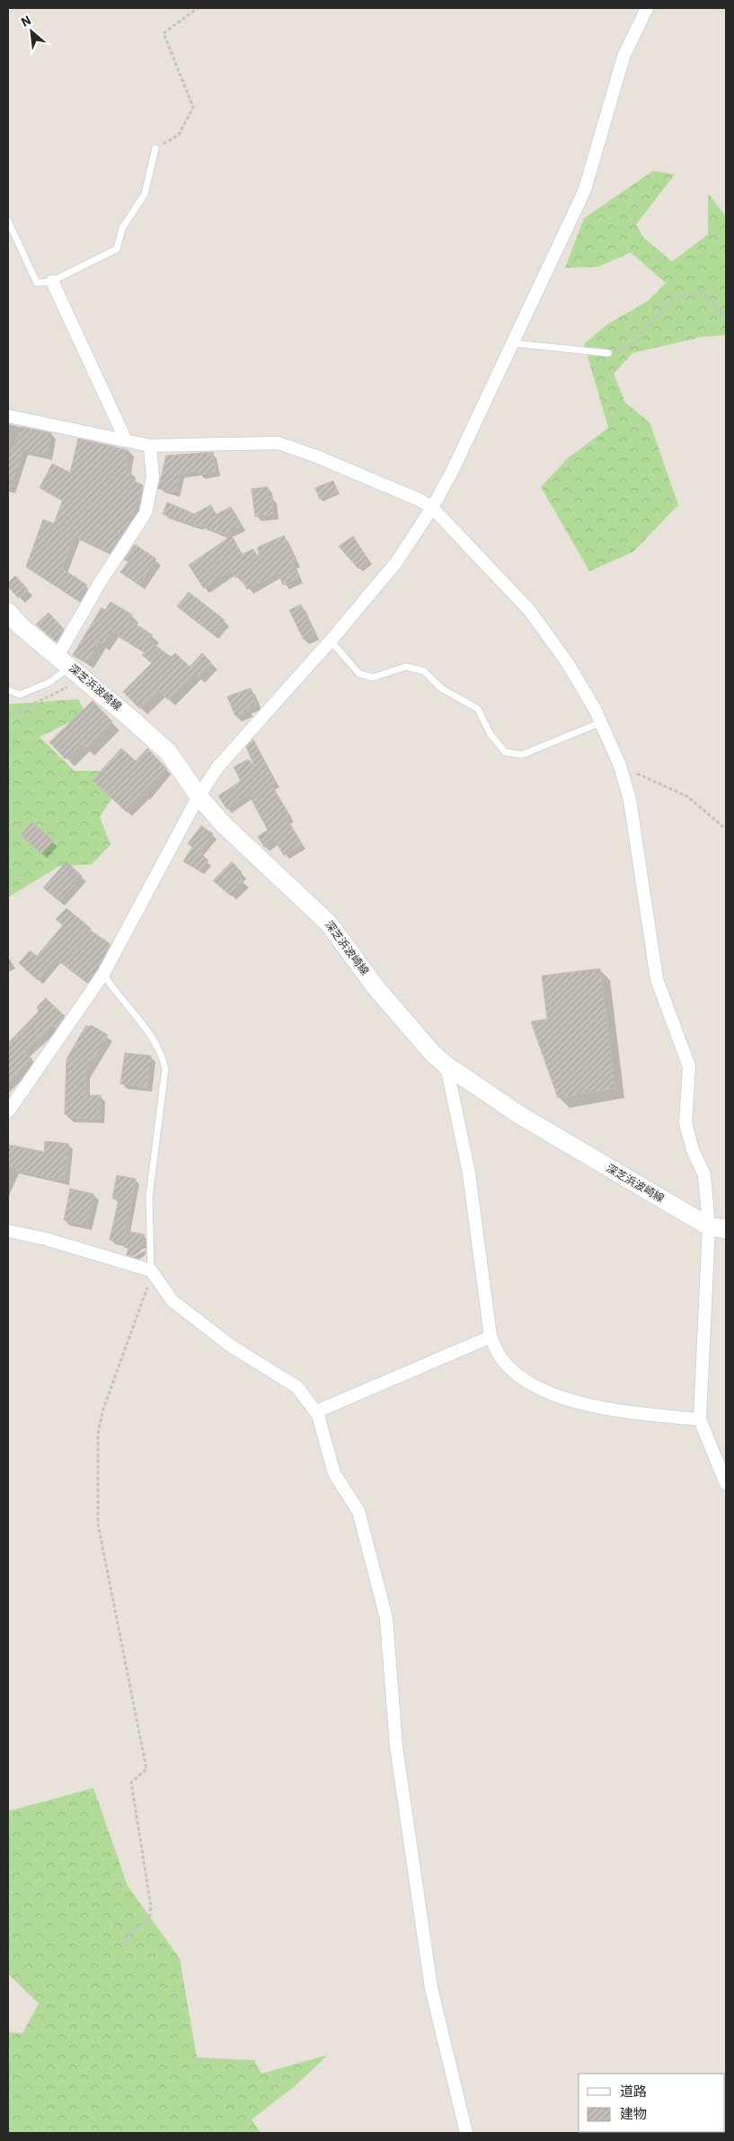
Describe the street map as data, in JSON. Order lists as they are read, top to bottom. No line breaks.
{"streets":{"main road":["深芝浜波崎線"]},"legend":["道路","建物"],"north":"top left"}
